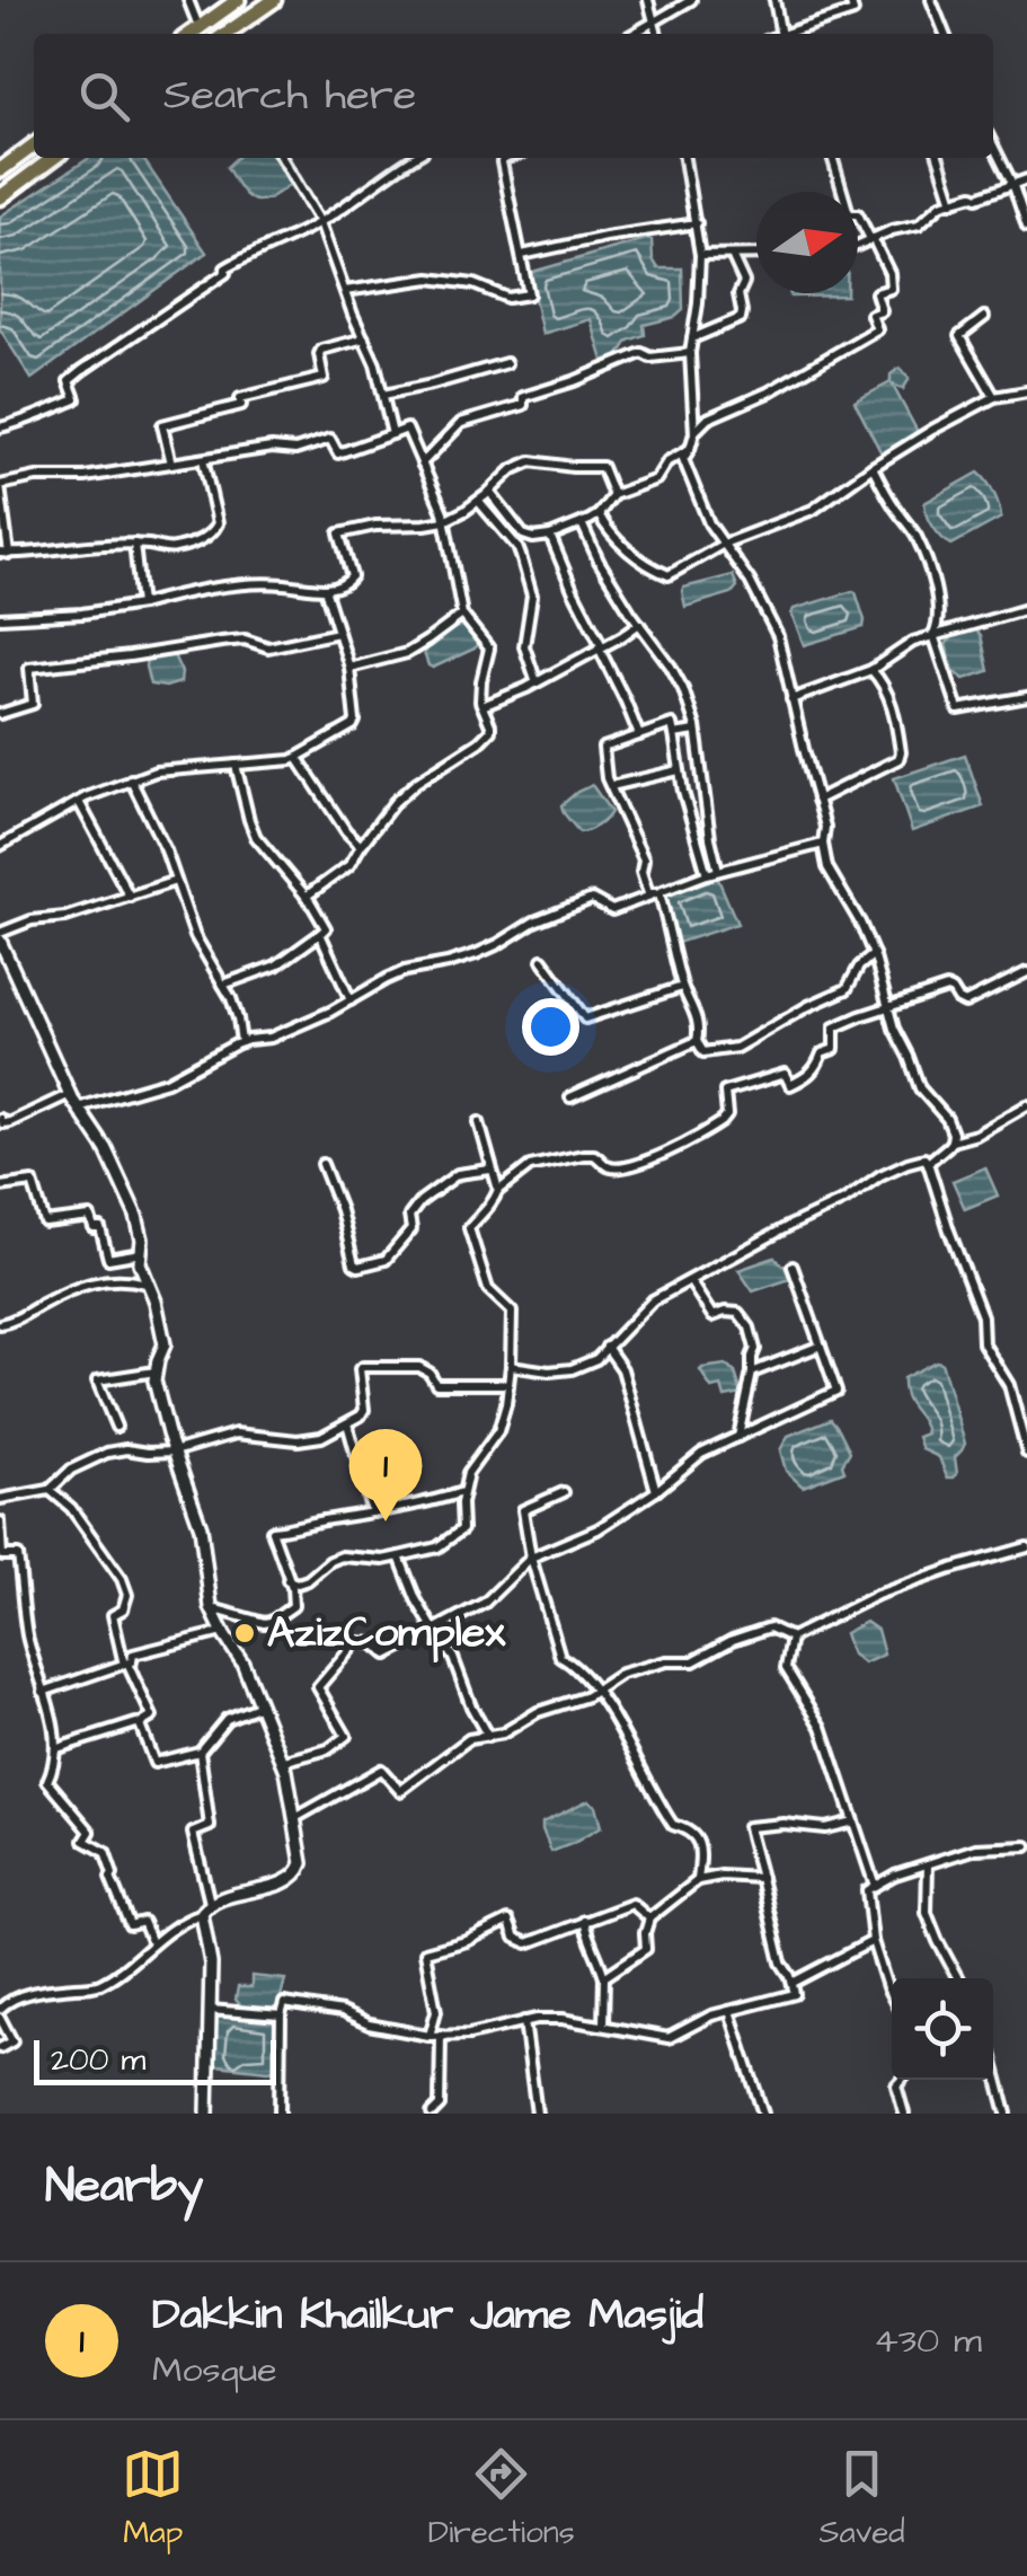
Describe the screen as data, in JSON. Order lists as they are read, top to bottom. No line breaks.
{"places":["AzizComplex"],"scale_bar":"200 m","north":"right","page":{"search":"Search here","pins":"1","scale":"200 m","heading":"Nearby","list":[{"mark":"1","name":"Dakkin Khailkur Jame Masjid","note":"Mosque","value":"430 m"}],"nav":["Map","Directions","Saved"]}}
